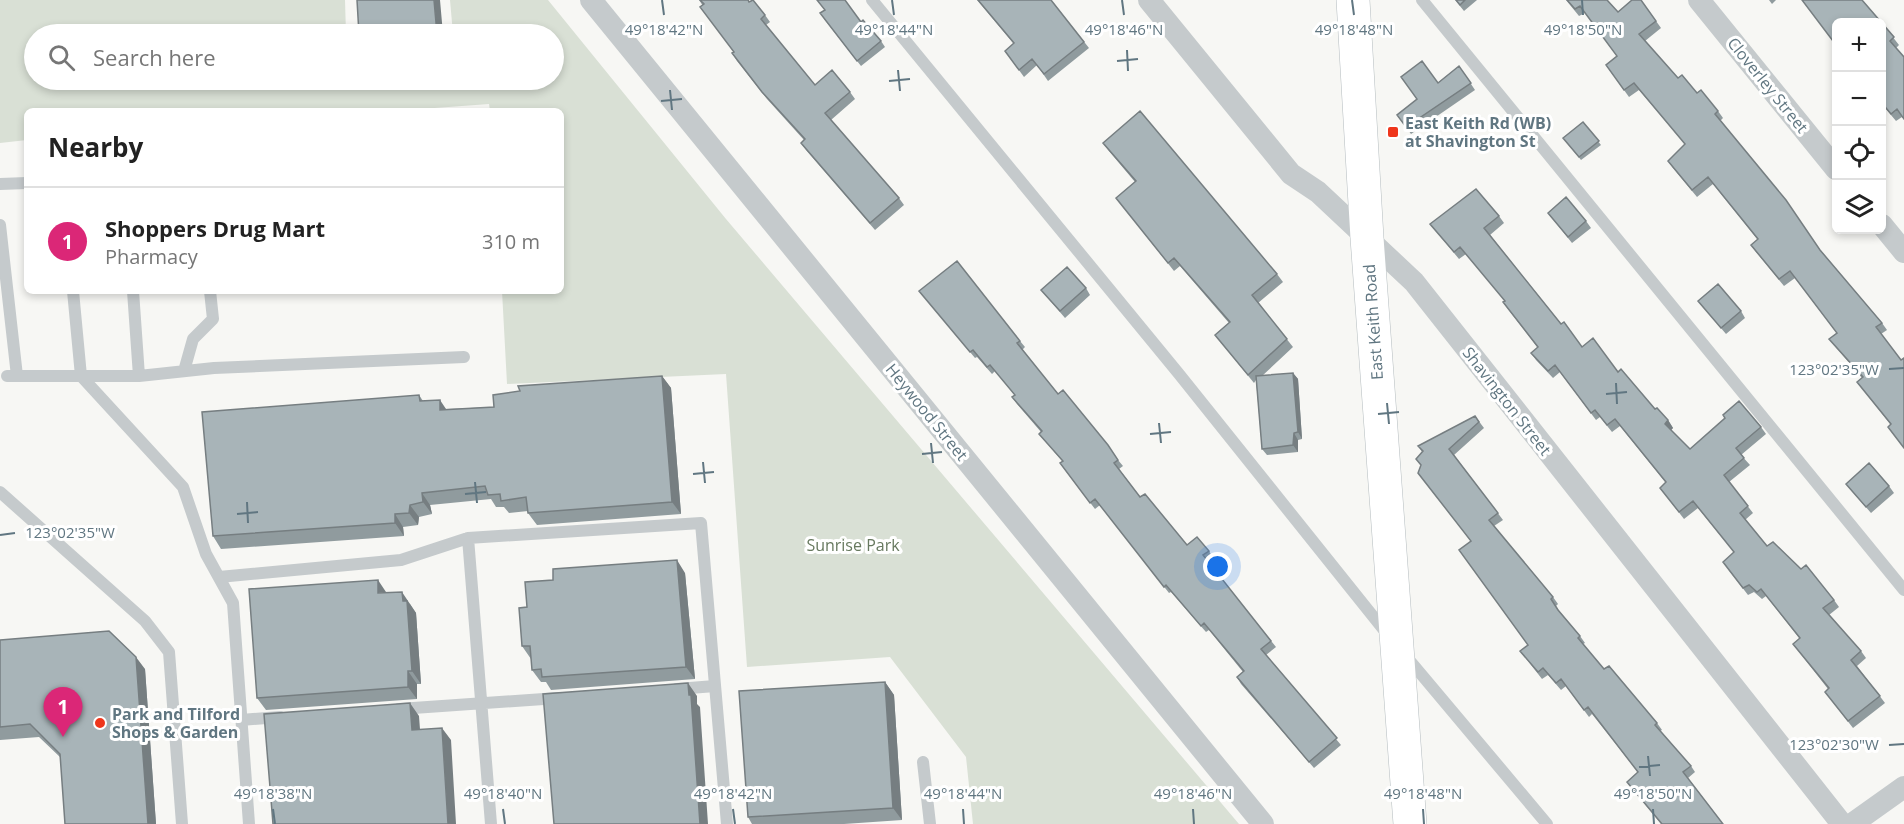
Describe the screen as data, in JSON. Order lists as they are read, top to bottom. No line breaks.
{"streets":{"main road":["East Keith Road"],"street":["Cloverley Street","Shavington Street","Heywood Street"]},"crossings":[["East Keith Road","Shavington Street"]],"parks":["Sunrise Park"],"places":{"transit":["East Keith Rd (WB) at Shavington St"],"other":["Park and Tilford Shops & Garden"]},"page":{"map_buttons":["+","−"],"search":"Search here","heading":"Nearby","list":[{"mark":"1","name":"Shoppers Drug Mart","note":"Pharmacy","value":"310 m"}],"pins":"1"},"coordinates":["49°18'42\"N","49°18'44\"N","49°18'46\"N","49°18'48\"N","49°18'50\"N","123°02'35\"W","123°02'30\"W","49°18'38\"N","49°18'40\"N"]}
